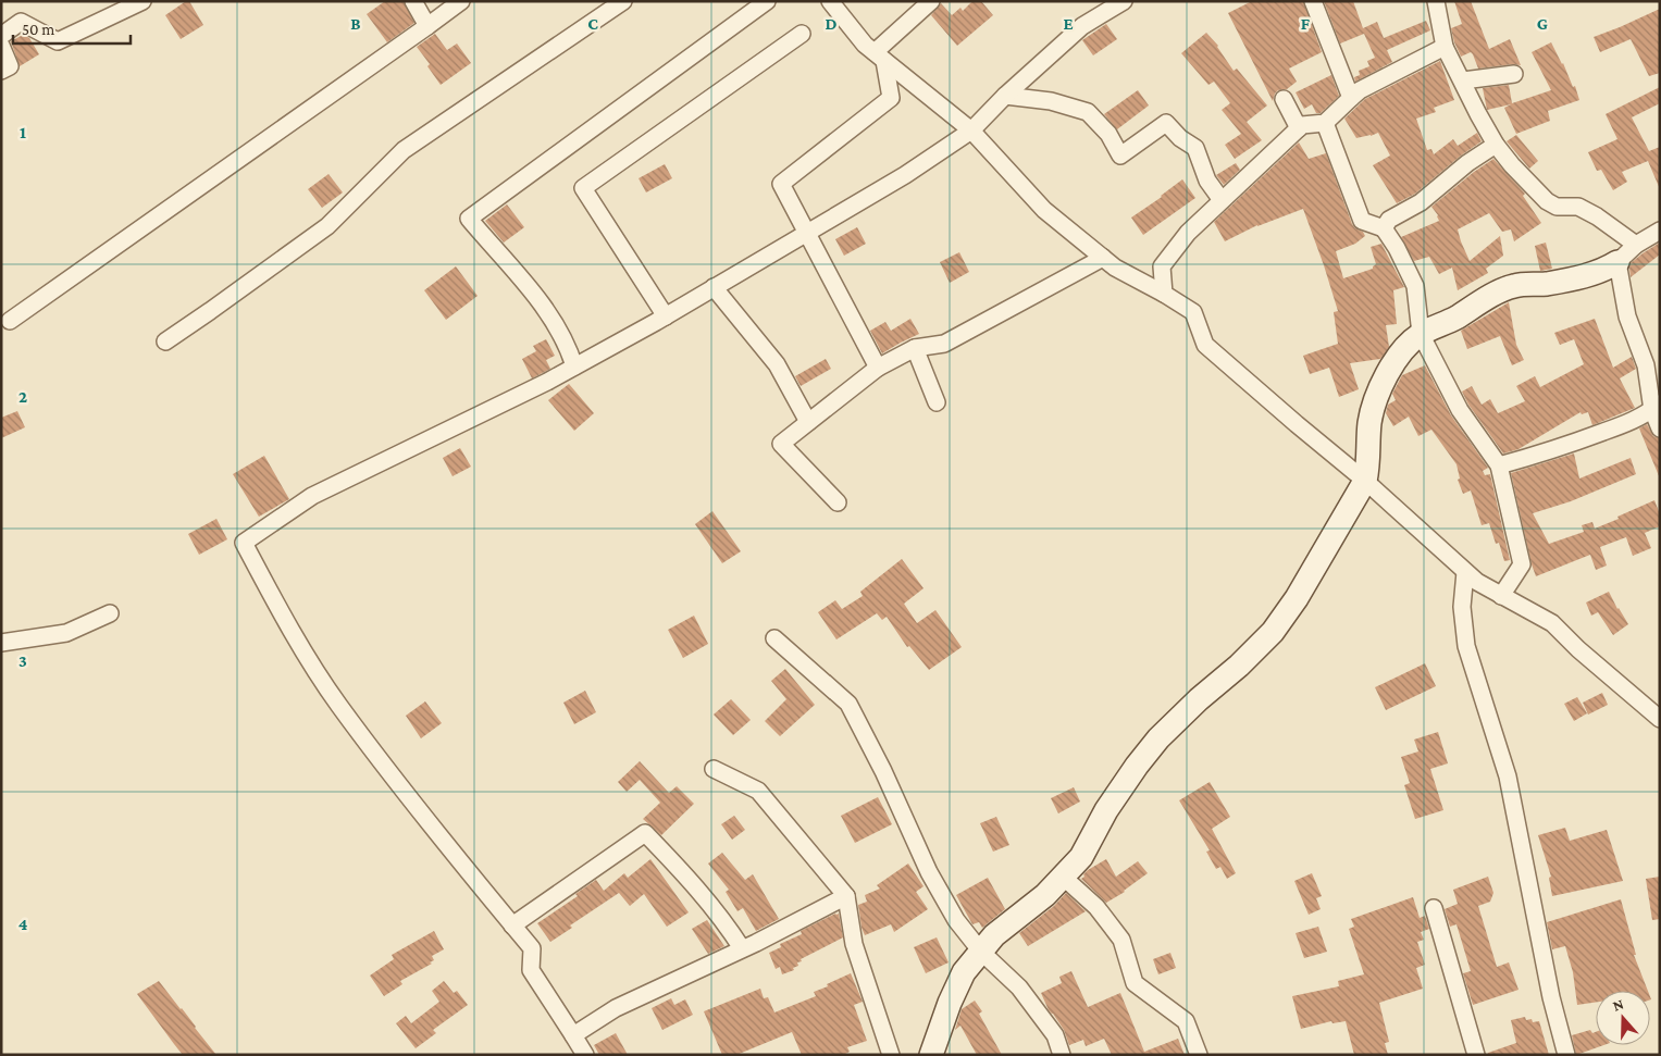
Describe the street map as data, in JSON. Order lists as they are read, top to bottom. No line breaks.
{"scale_bar":"50 m","north":"top","grid":{"columns":["B","C","D","E","F","G"],"rows":["1","2","3","4"]}}
